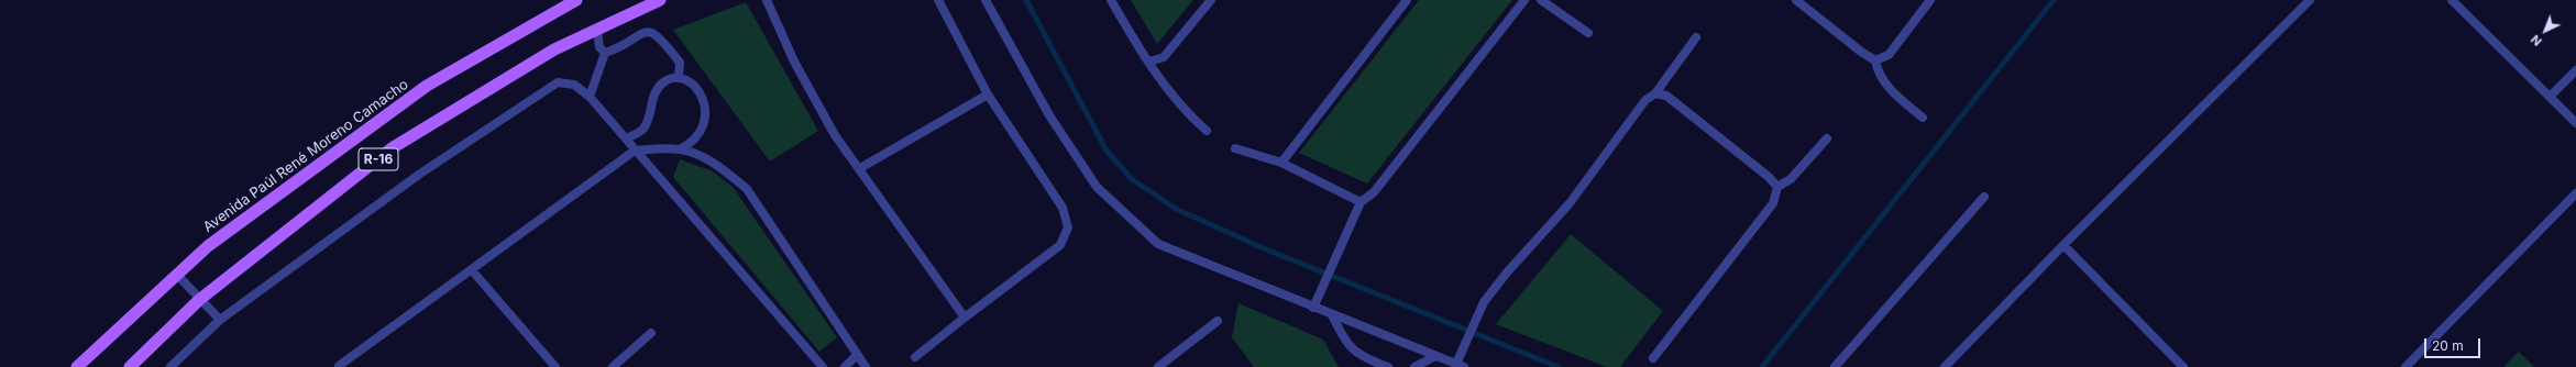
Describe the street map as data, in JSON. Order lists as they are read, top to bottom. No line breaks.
{"streets":{"main road":["Avenida Paúl René Moreno Camacho","R-16"]},"scale_bar":"20 m","north":"bottom left"}
